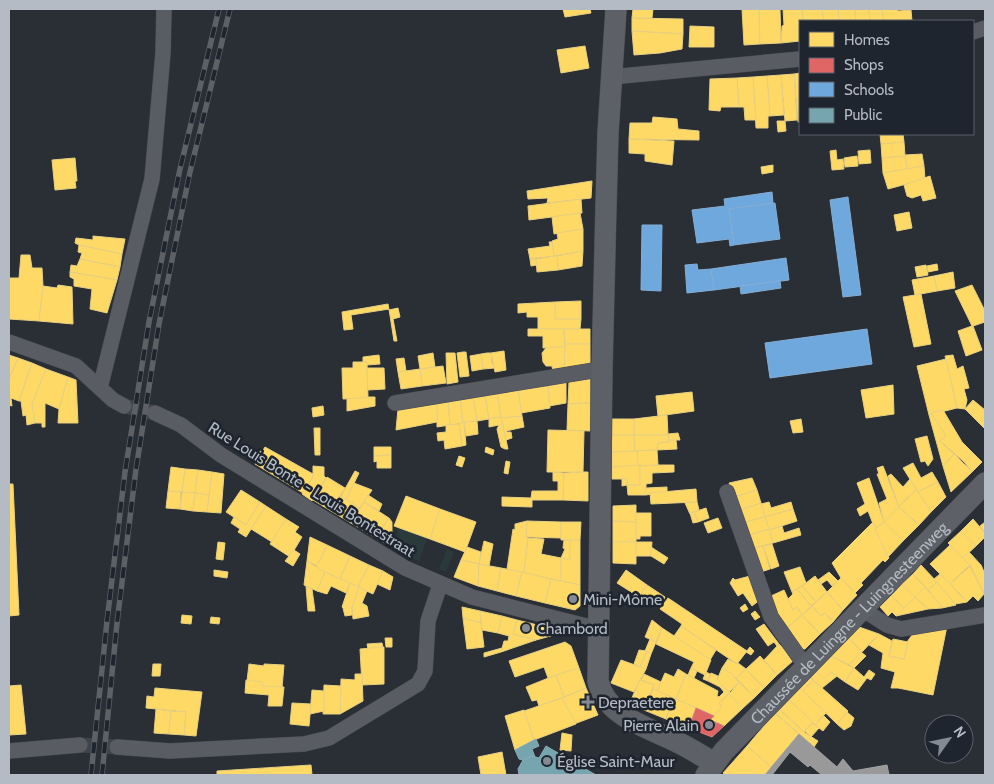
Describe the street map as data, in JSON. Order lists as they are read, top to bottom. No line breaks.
{"streets":{"street":["Rue Louis Bonte - Louis Bontestraat","Chaussée de Luingne - Luingnesteenweg"]},"places":{"other":["Mini-Môme","Chambord","Pierre Alain","Église Saint-Maur"],"health":["Depraetere"]},"legend":["Homes","Shops","Schools","Public"],"north":"top right"}
